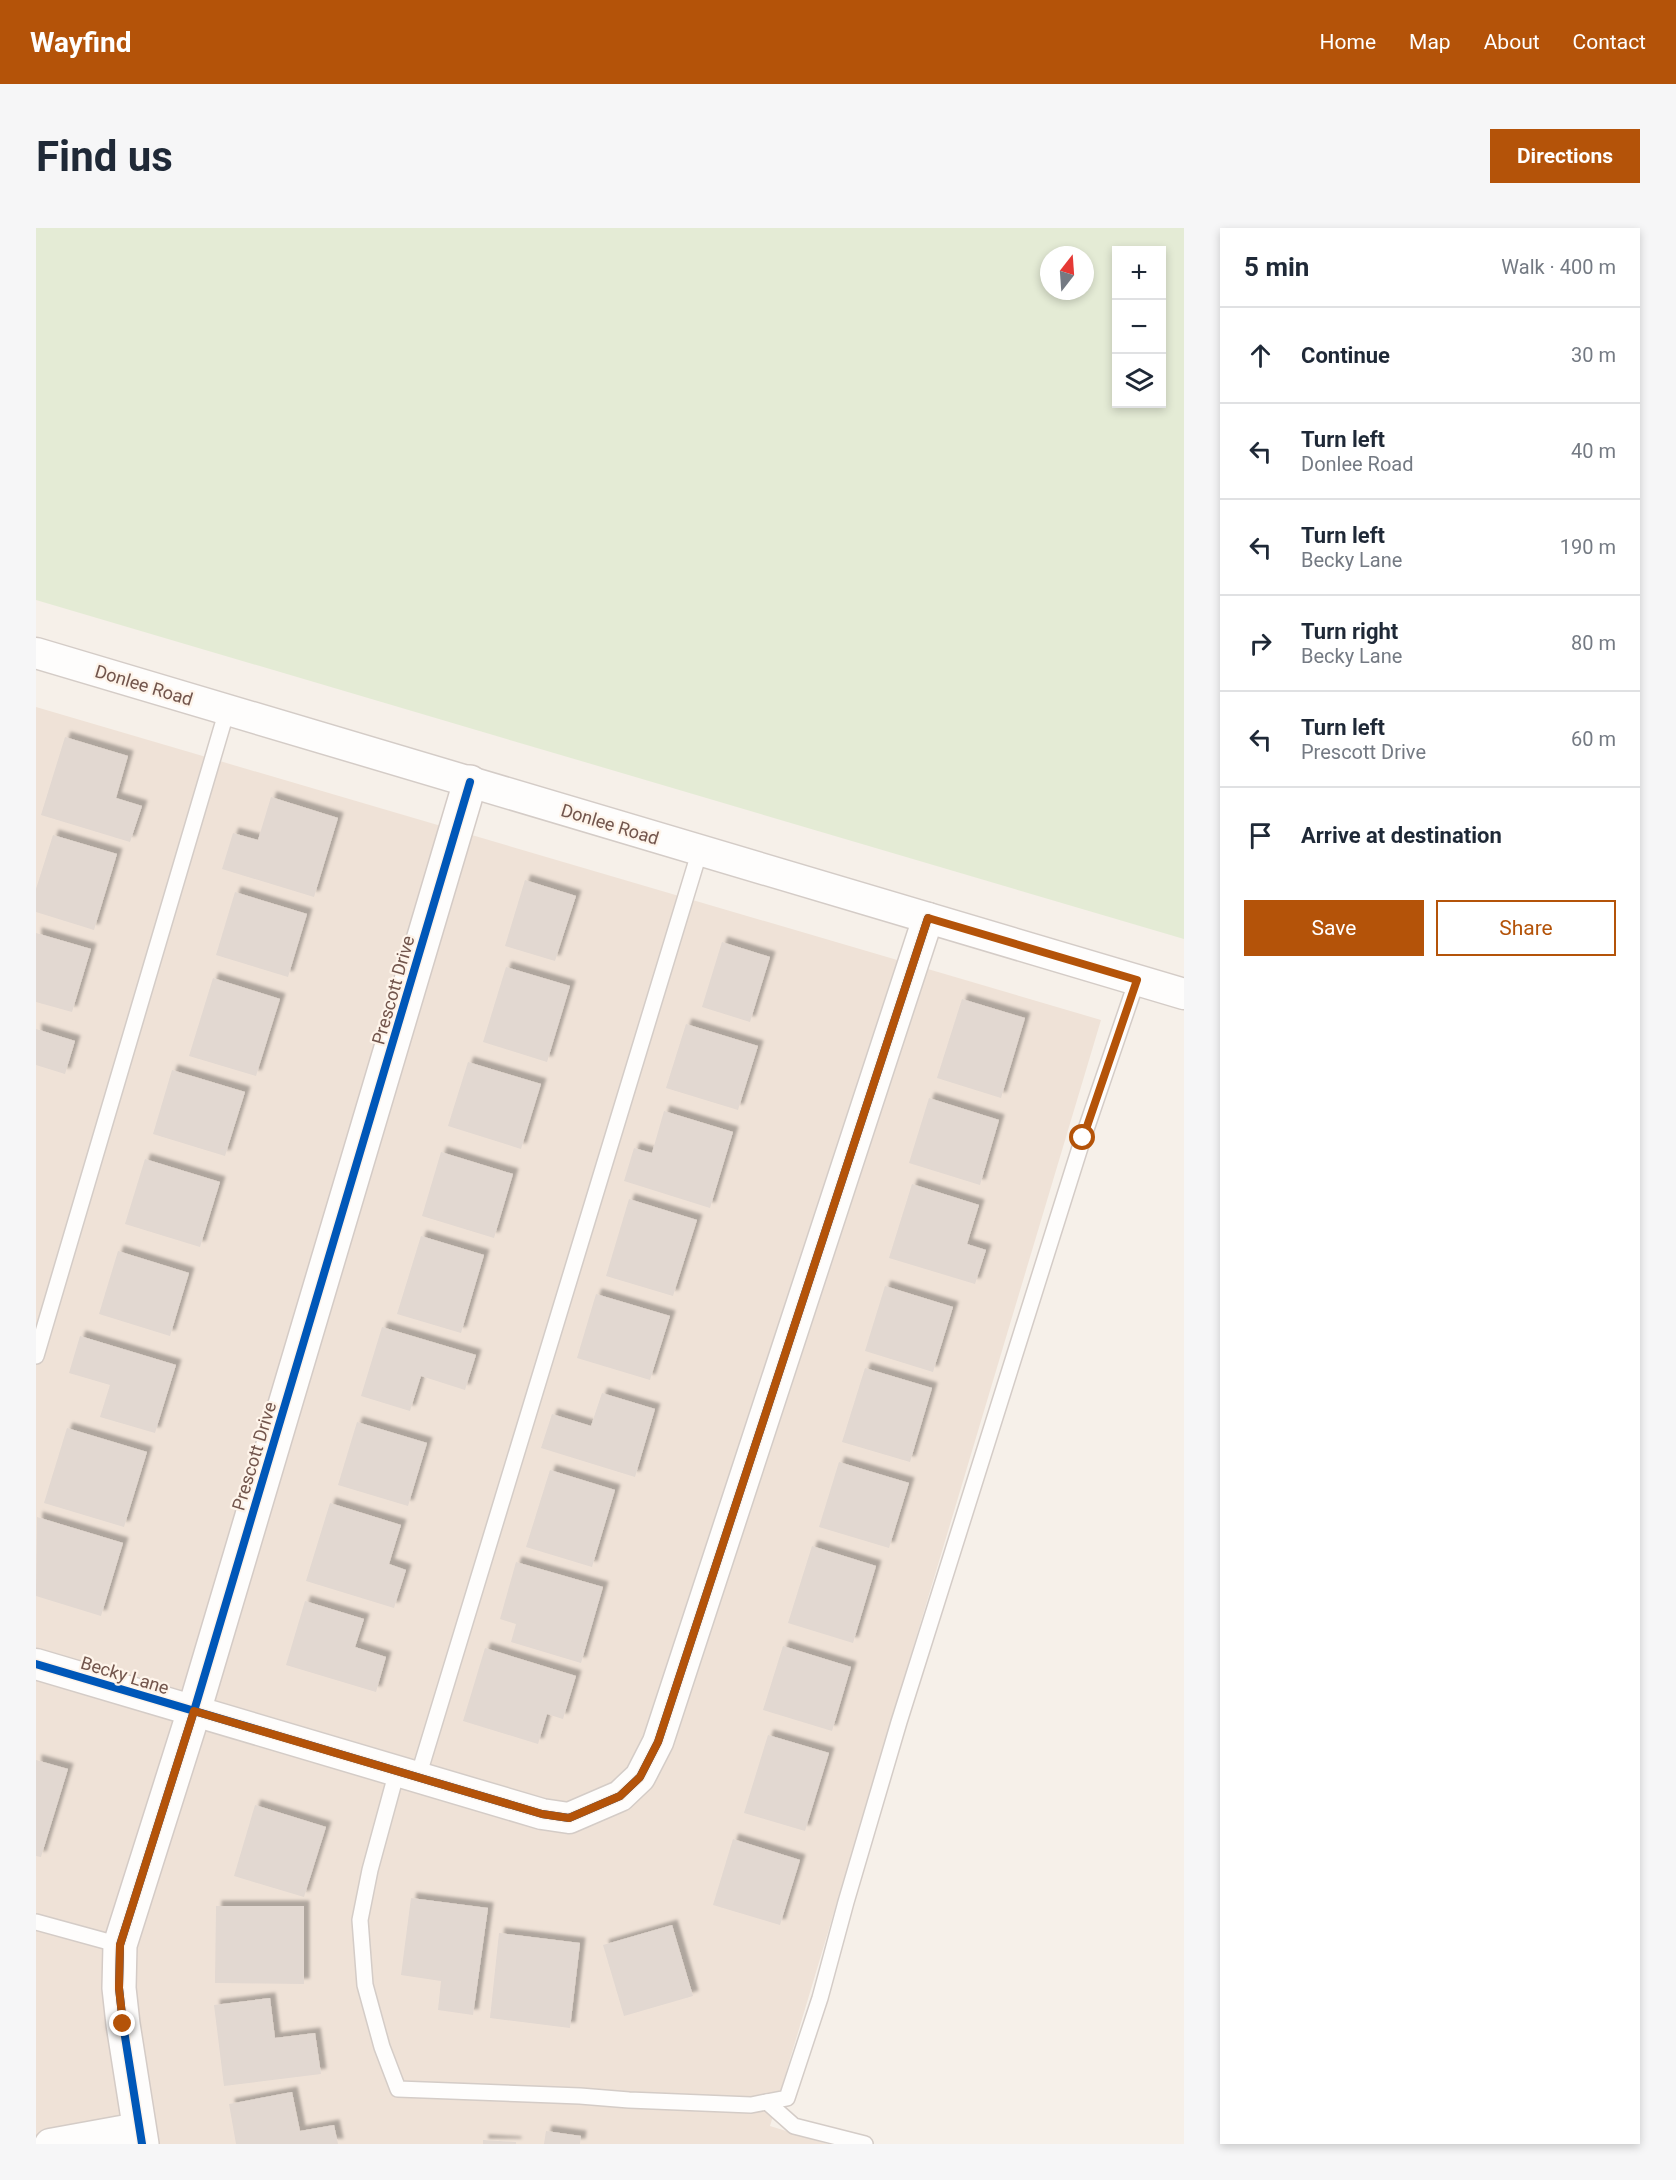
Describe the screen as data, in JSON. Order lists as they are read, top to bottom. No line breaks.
{"streets":{"street":["Donlee Road","Prescott Drive","Becky Lane"]},"crossings":[["Donlee Road","Prescott Drive"],["Donlee Road","Becky Lane"],["Prescott Drive","Becky Lane"]],"north":"top","page":{"header":"Wayfind","nav":["Home","Map","About","Contact"],"buttons":["Directions",["Save","Share"]],"title":"Find us","heading":["5 min","Walk · 400 m"],"map_buttons":["+","−"],"list":[["Continue","30 m"],["Turn left","Donlee Road","40 m"],["Turn left","Becky Lane","190 m"],["Turn right","Becky Lane","80 m"],["Turn left","Prescott Drive","60 m"],"Arrive at destination"]}}
